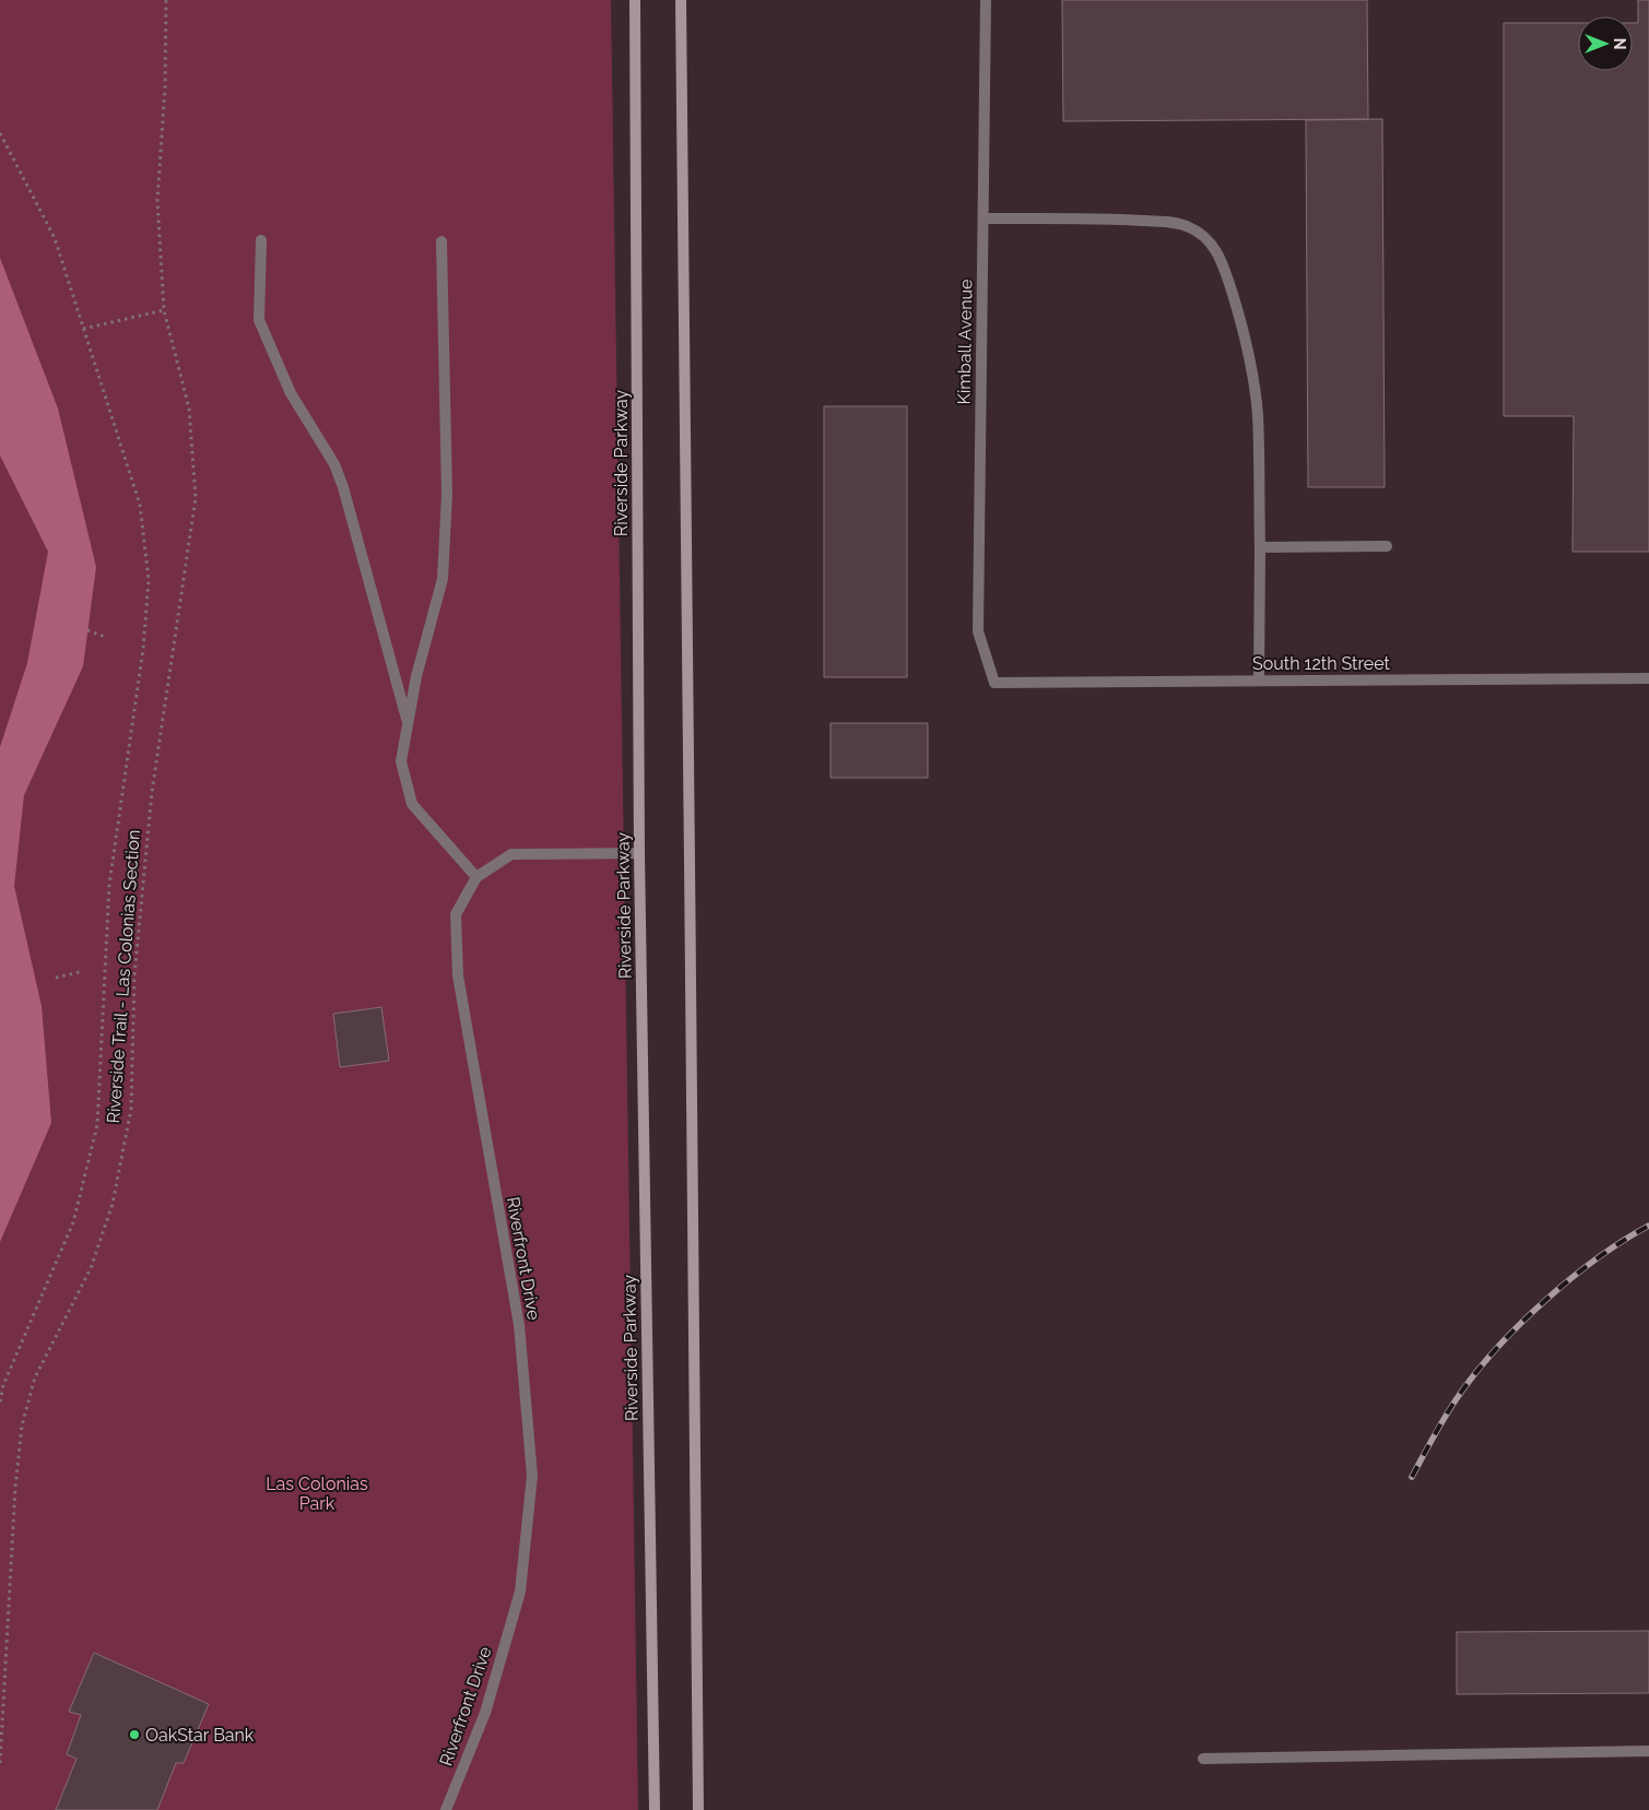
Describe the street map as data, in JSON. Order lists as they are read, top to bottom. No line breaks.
{"streets":{"main road":["Riverside Parkway"],"street":["Kimball Avenue","South 12th Street","Riverfront Drive"],"path":["Riverside Trail - Las Colonias Section"]},"crossings":[["Kimball Avenue","South 12th Street"],["Riverside Parkway","Riverfront Drive"]],"parks":["Las Colonias Park"],"places":["OakStar Bank"],"north":"right"}
